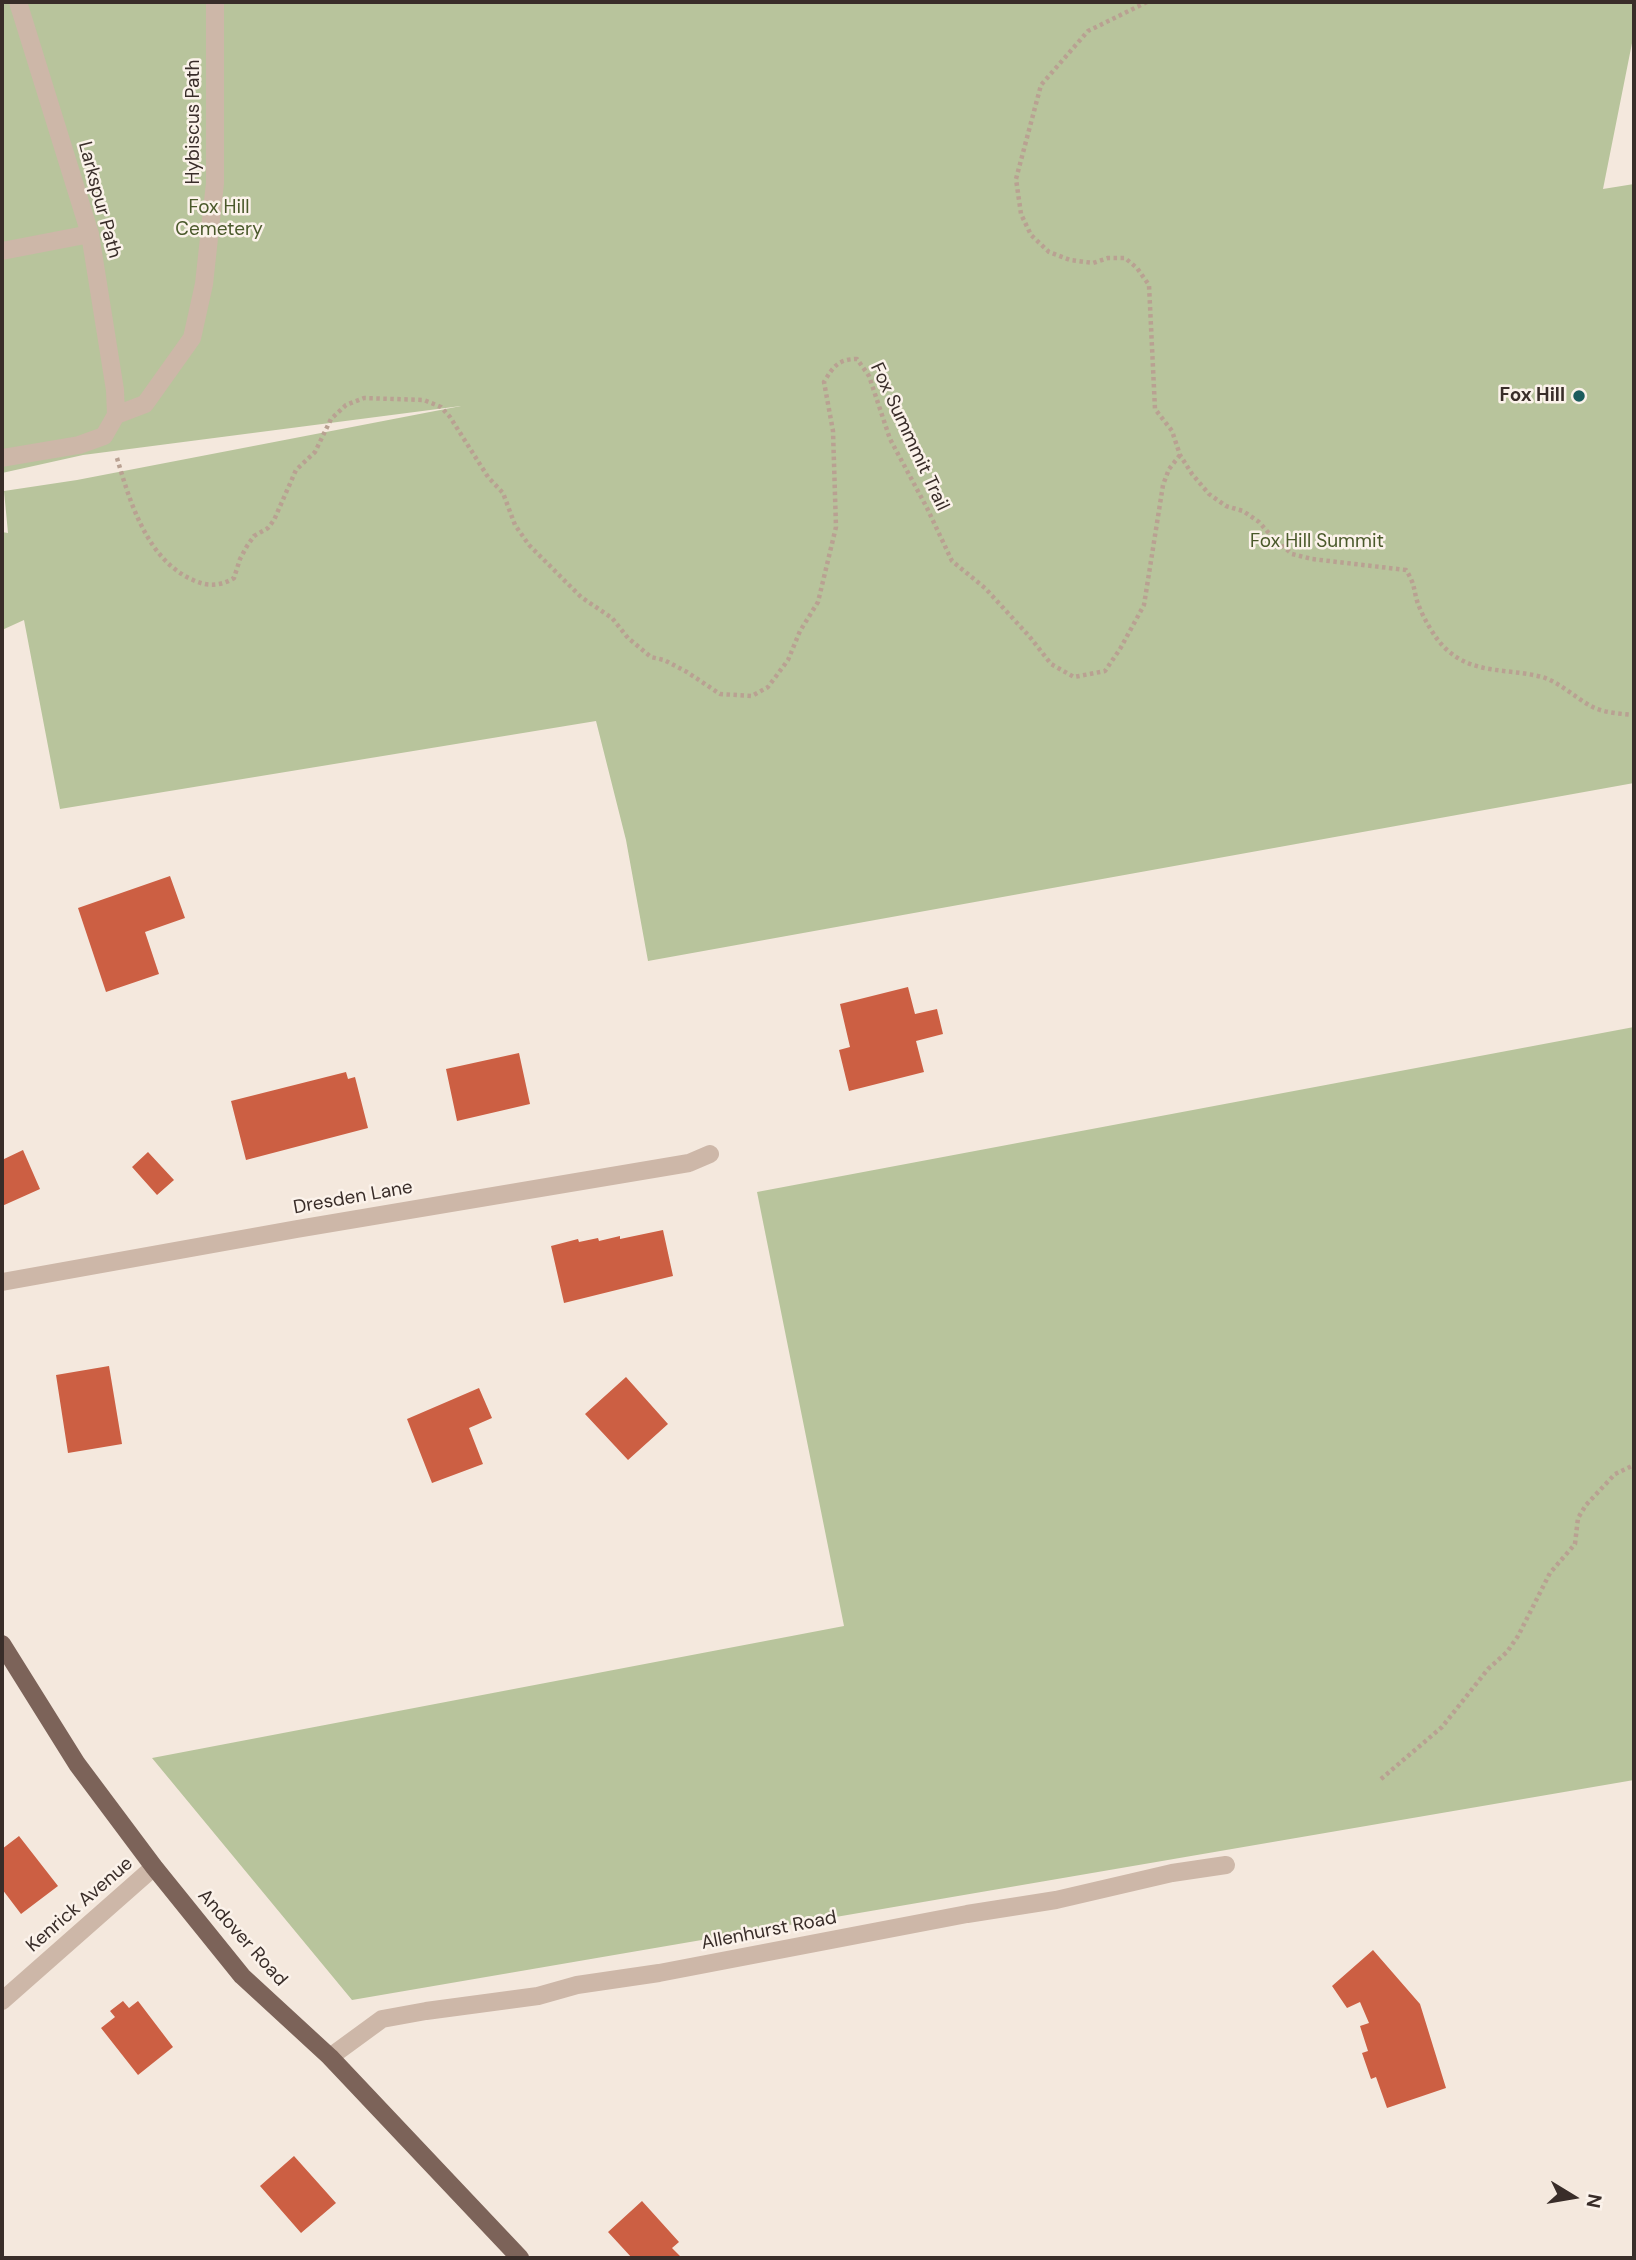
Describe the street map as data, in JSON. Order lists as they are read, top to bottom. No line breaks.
{"streets":{"main road":["Andover Road"],"street":["Hybiscus Path","Larkspur Path","Dresden Lane","Kenrick Avenue","Allenhurst Road"],"path":["Fox Summmit Trail"]},"crossings":[["Hybiscus Path","Larkspur Path"],["Kenrick Avenue","Andover Road"],["Allenhurst Road","Andover Road"]],"parks":["Fox Hill Cemetery","Fox Hill Summit"],"places":["Fox Hill"],"north":"right"}
